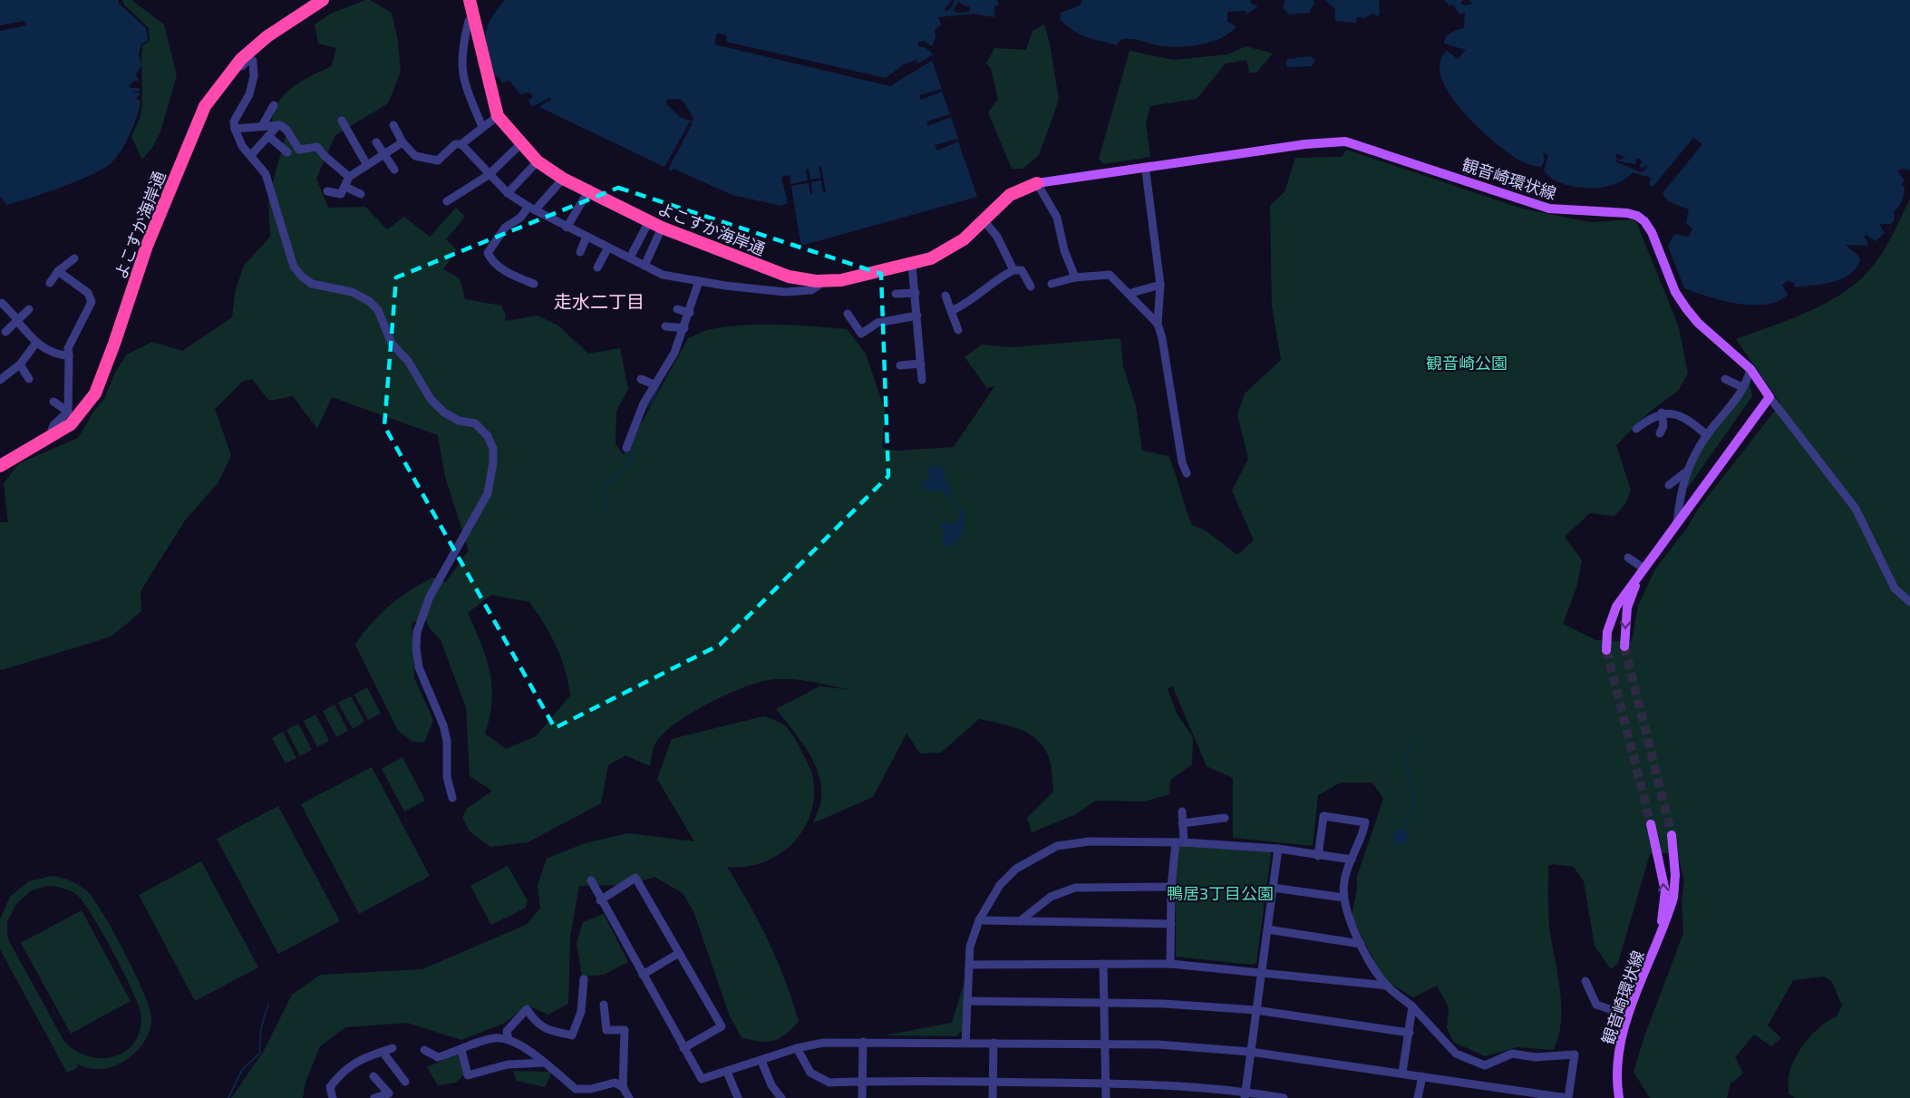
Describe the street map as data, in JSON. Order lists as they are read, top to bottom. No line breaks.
{"streets":{"highway":["よこすか海岸通"],"main road":["観音崎環状線"]},"crossings":[["観音崎環状線","よこすか海岸通"]],"districts":["走水二丁目"],"parks":["観音崎公園","鴨居3丁目公園"]}
